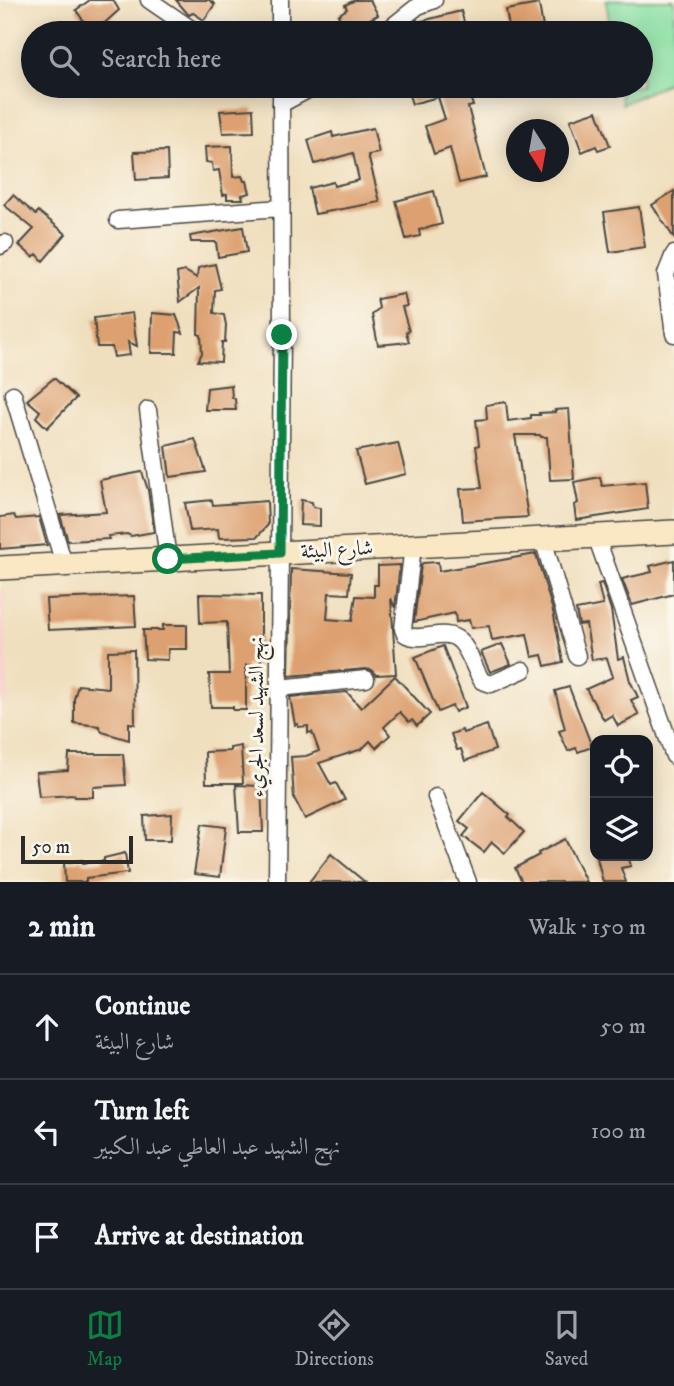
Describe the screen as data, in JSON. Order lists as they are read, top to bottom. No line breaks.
{"streets":{"street":["شارع البيئة","نهج الشهيد لسعد الجريء"]},"crossings":[["شارع البيئة","نهج الشهيد لسعد الجريء"]],"scale_bar":"50 m","north":"bottom","page":{"search":"Search here","scale":"50 m","heading":["2 min","Walk · 150 m"],"list":[["Continue","شارع البيئة","50 m"],["Turn left","نهج الشهيد عبد العاطي عبد الكبير","100 m"],"Arrive at destination"],"nav":["Map","Directions","Saved"]}}
